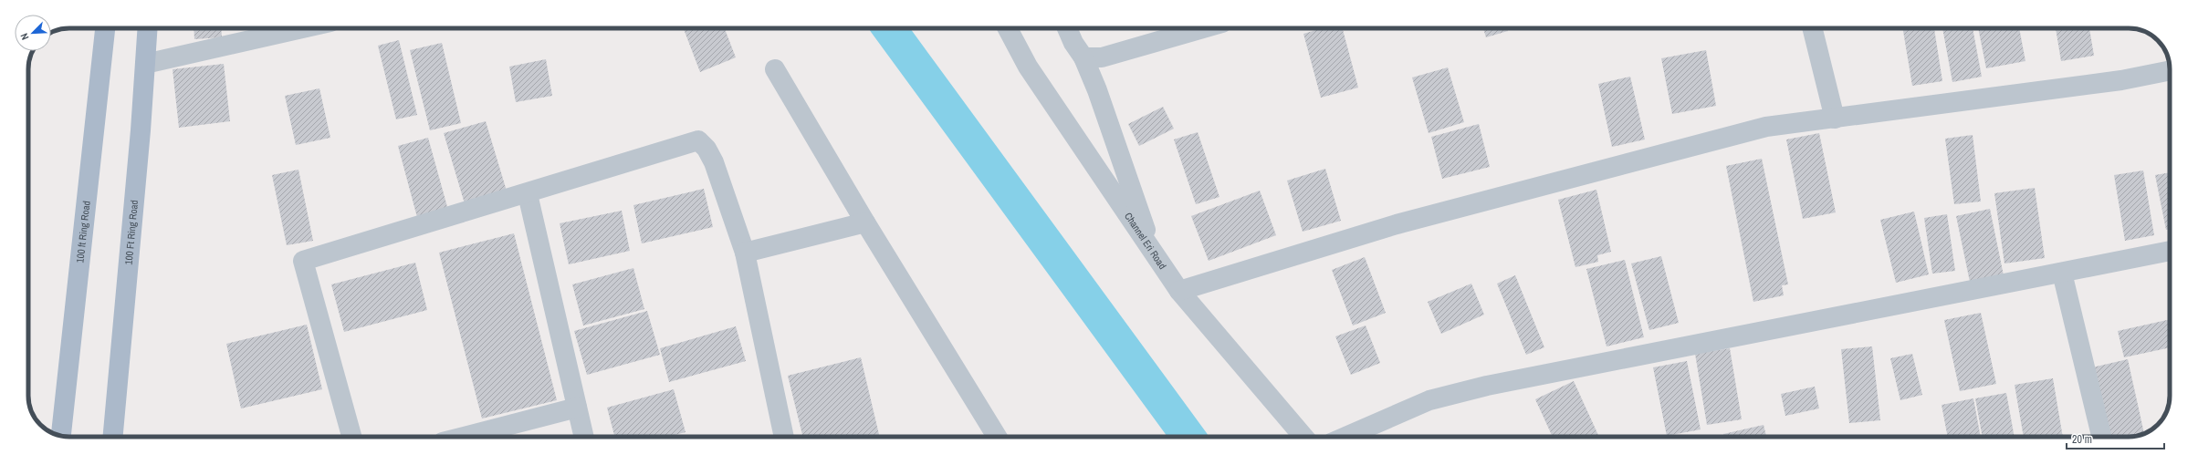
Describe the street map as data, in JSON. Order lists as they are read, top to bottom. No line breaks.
{"streets":{"main road":["100 ft Ring Road","100 Ft Ring Road"],"street":["Channel Eri Road"]},"scale_bar":"20 m","north":"bottom left"}
